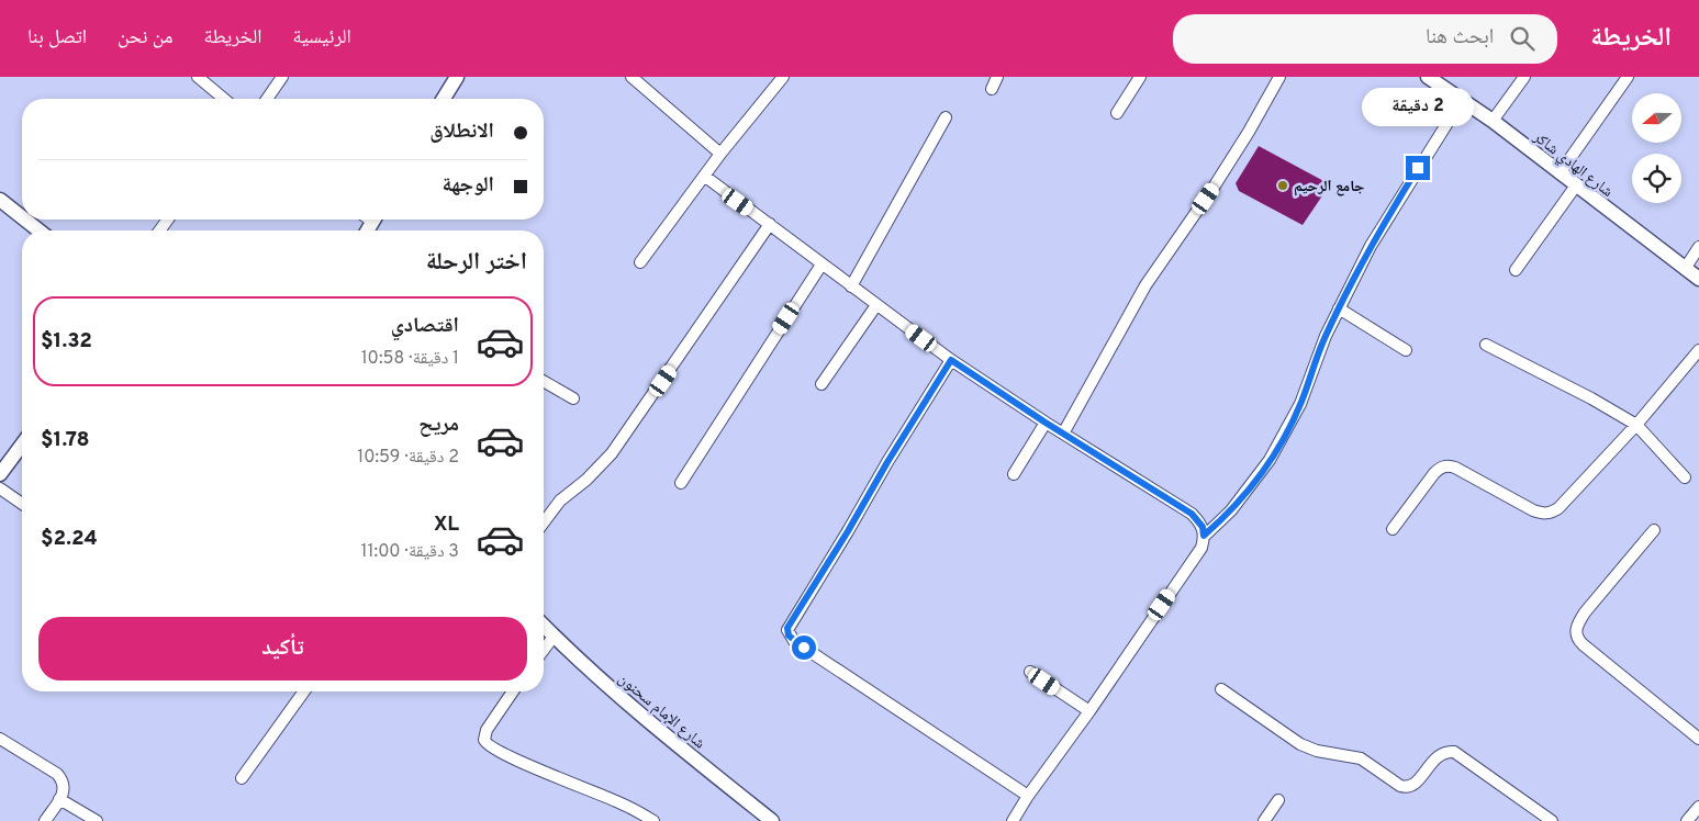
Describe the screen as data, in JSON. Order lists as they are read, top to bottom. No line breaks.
{"streets":{"street":["شارع الهادي شاكر","شارع الإمام سحنون"]},"places":["جامع الرحيم"],"north":"left","page":{"header":"الخريطة","search":"ابحث هنا","nav":["الرئيسية","الخريطة","من نحن","اتصل بنا"],"bubble":"2 دقيقة","banner":["الانطلاق","الوجهة"],"heading":"اختر الرحلة","list":[{"name":"اقتصادي","note":"1 دقيقة · 10:58","value":"$1.32"},{"name":"مريح","note":"2 دقيقة · 10:59","value":"$1.78"},{"name":"XL","note":"3 دقيقة · 11:00","value":"$2.24"}],"buttons":"تأكيد"}}
